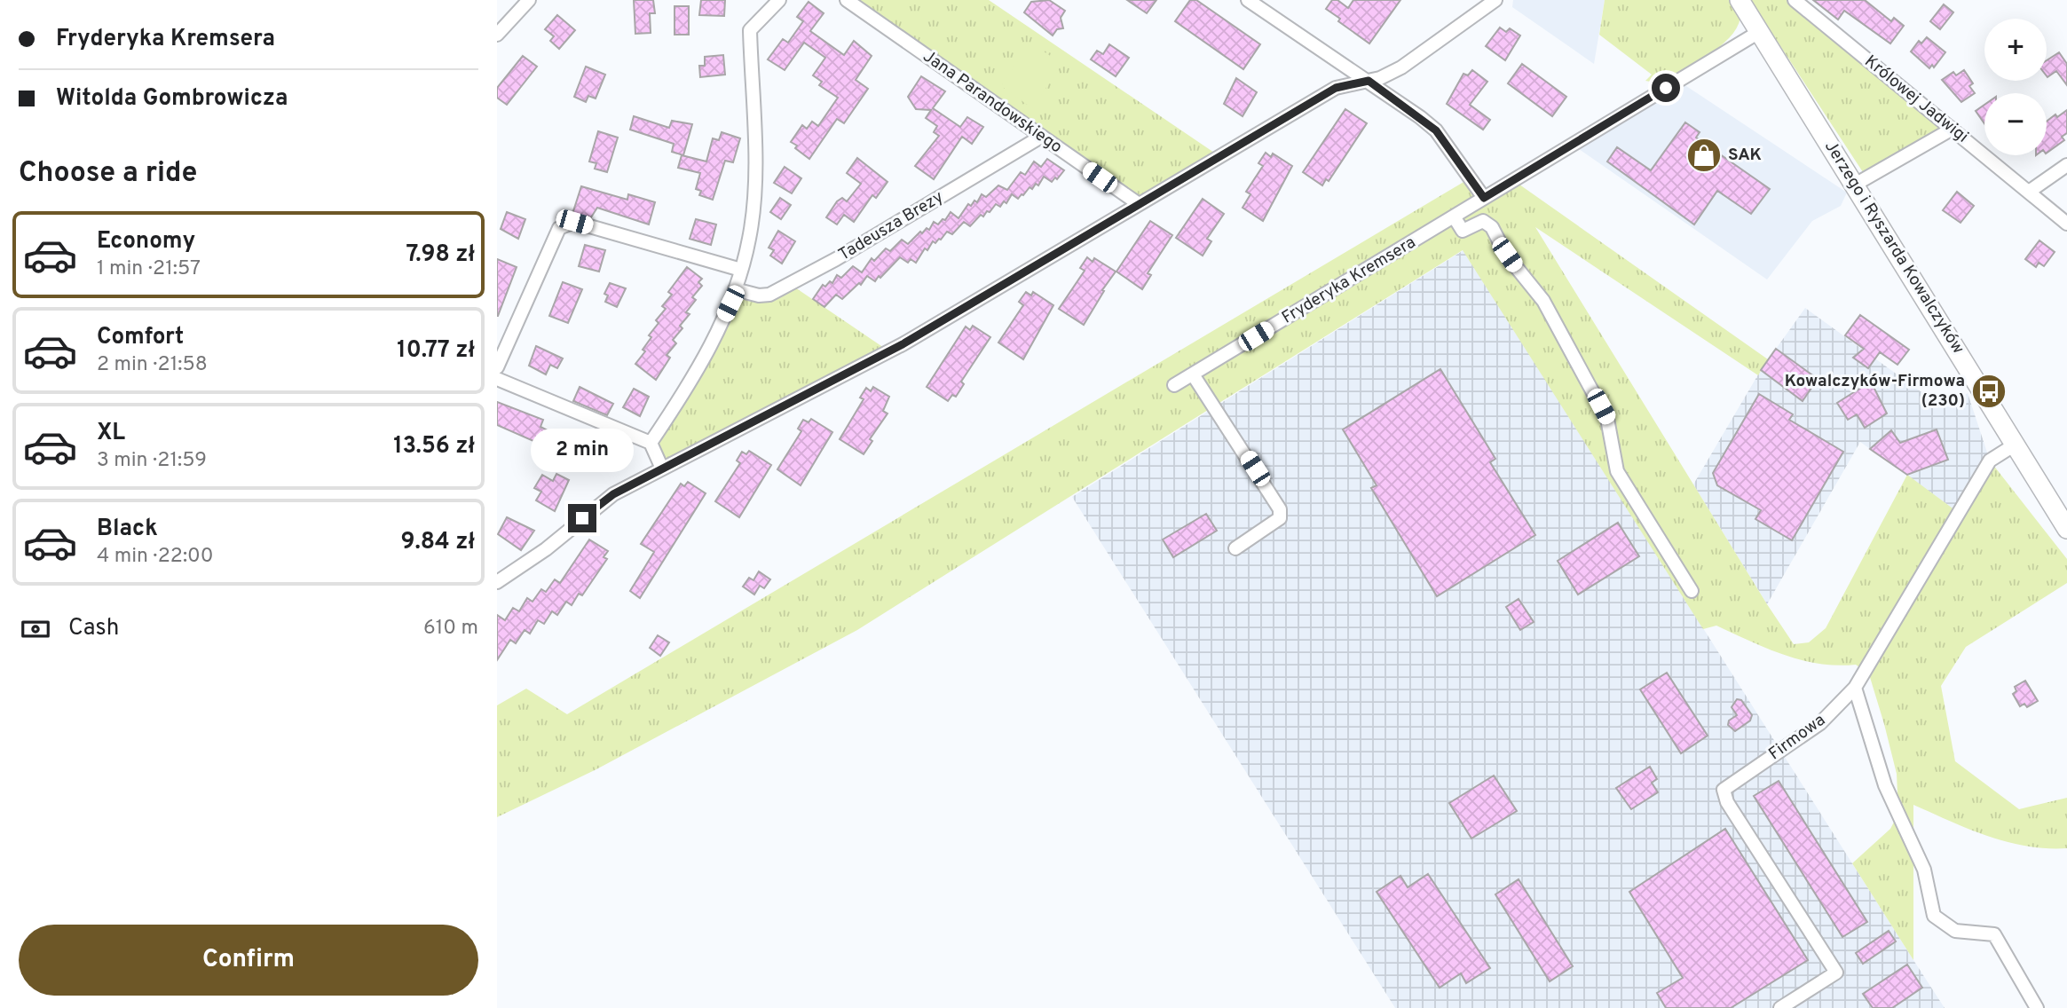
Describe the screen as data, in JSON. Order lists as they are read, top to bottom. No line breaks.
{"streets":{"main road":["Jerzego i Ryszarda Kowalczyków"],"street":["Królowej Jadwigi","Jana Parandowskiego","Tadeusza Brezy","Fryderyka Kremsera","Firmowa"]},"crossings":[["Jana Parandowskiego","Tadeusza Brezy"],["Jerzego i Ryszarda Kowalczyków","Fryderyka Kremsera"],["Jerzego i Ryszarda Kowalczyków","Firmowa"]],"places":{"shop":["SAK"],"bus stop":["Kowalczyków-Firmowa (230)"]},"page":{"banner":["Fryderyka Kremsera","Witolda Gombrowicza"],"map_buttons":["+","−"],"heading":"Choose a ride","list":[{"name":"Economy","note":"1 min · 21:57","value":"7.98 zł"},{"name":"Comfort","note":"2 min · 21:58","value":"10.77 zł"},{"name":"XL","note":"3 min · 21:59","value":"13.56 zł"},{"name":"Black","note":"4 min · 22:00","value":"9.84 zł"}],"bubble":"2 min","pay":["Cash","610 m"],"buttons":"Confirm"}}
